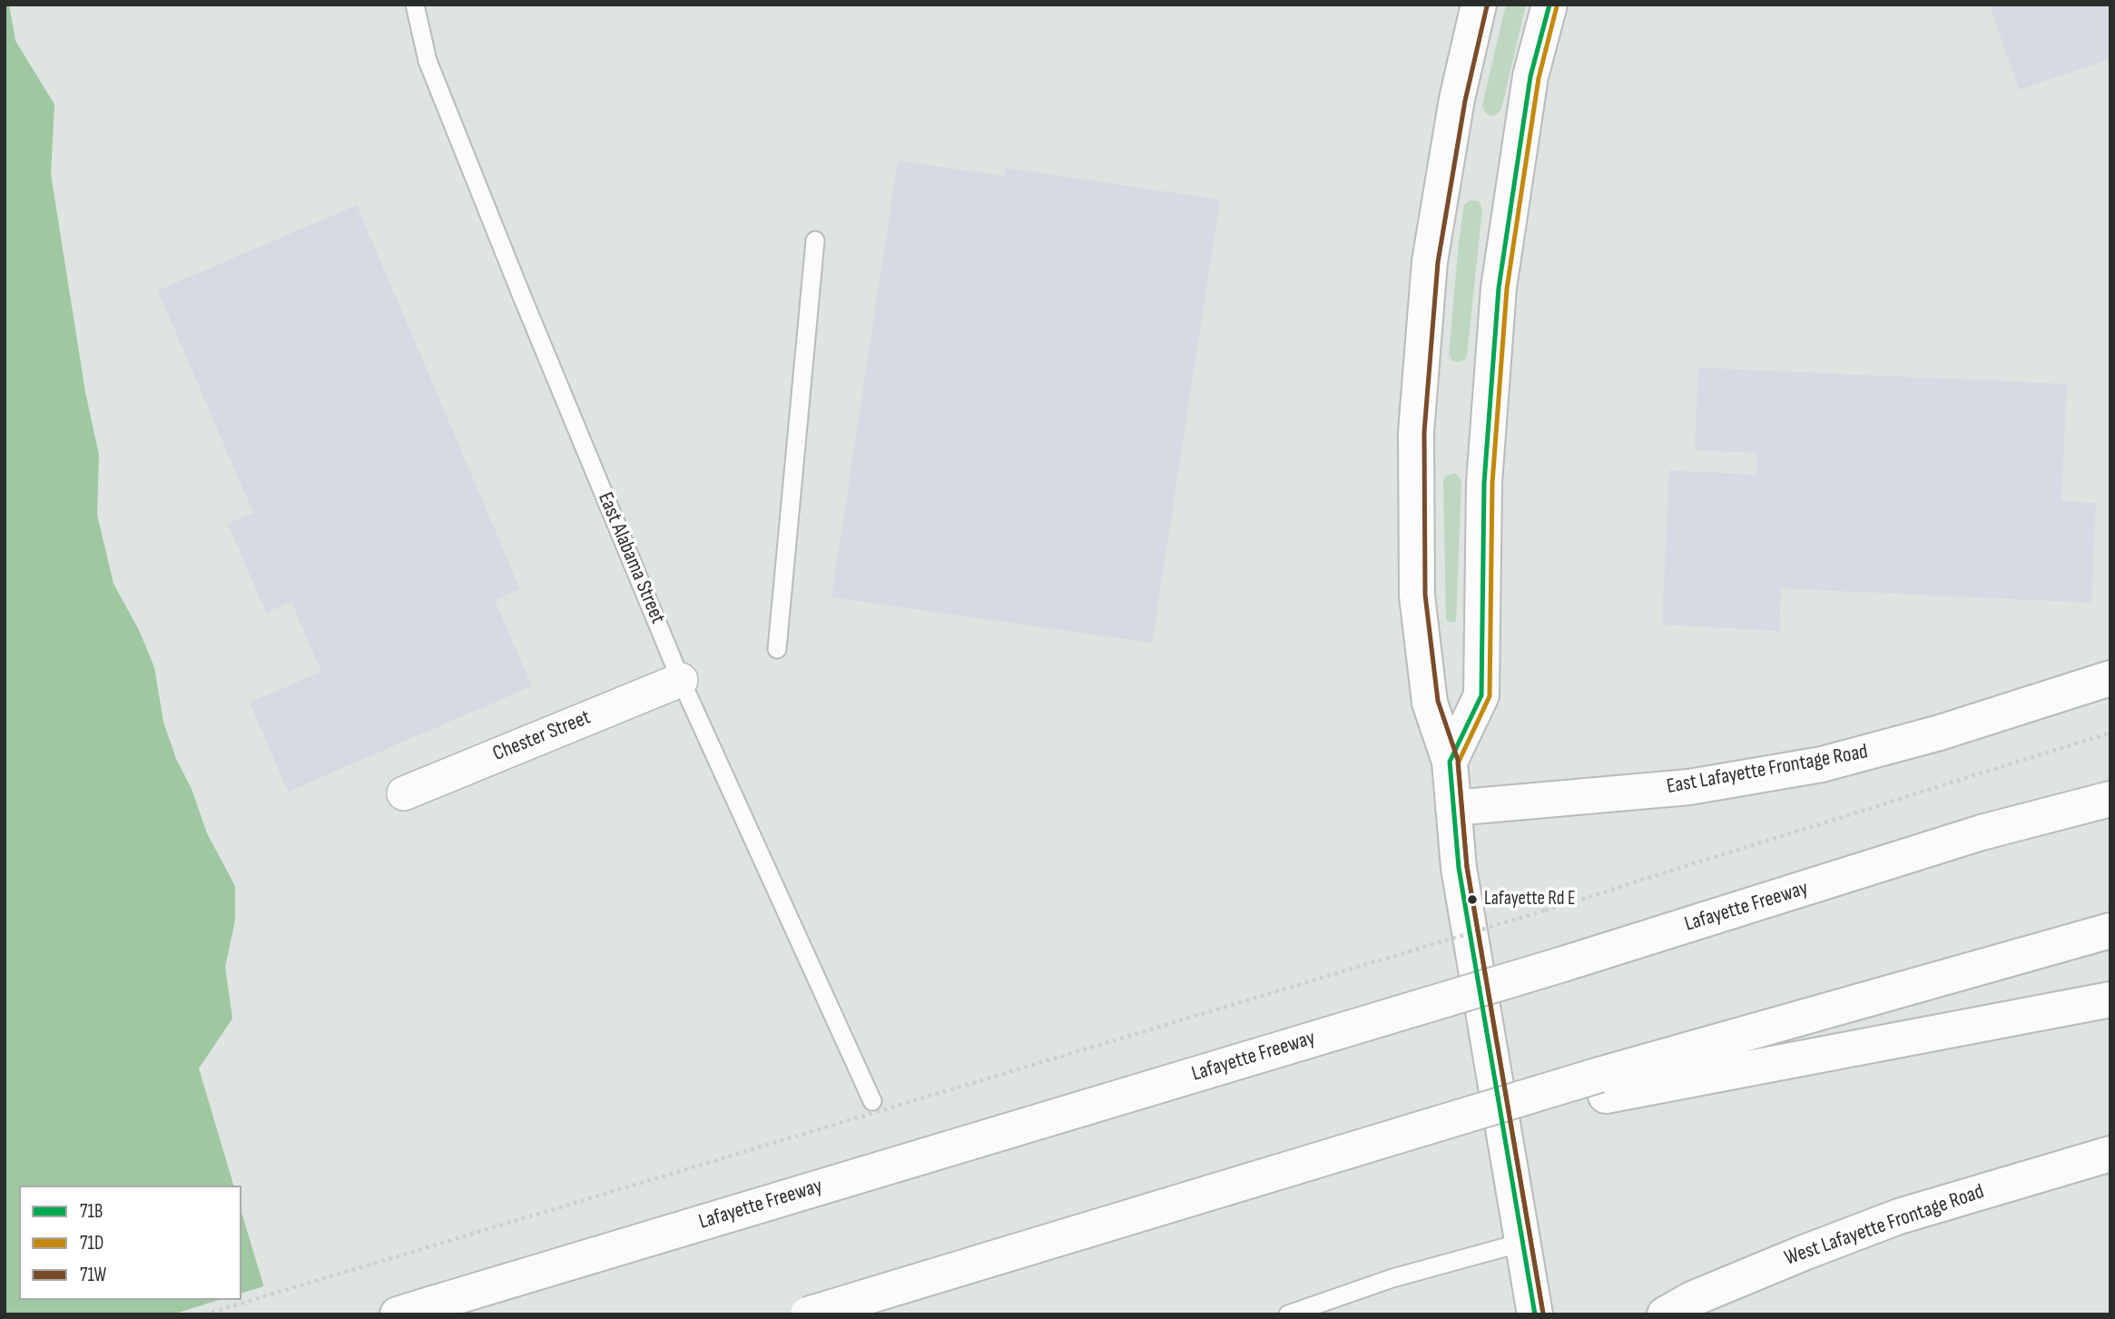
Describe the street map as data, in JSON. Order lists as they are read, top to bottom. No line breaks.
{"streets":{"main road":["East Lafayette Frontage Road","Lafayette Freeway","West Lafayette Frontage Road"],"street":["Chester Street"],"lane":["East Alabama Street"]},"crossings":[["East Alabama Street","Chester Street"]],"places":["Lafayette Rd E"],"lines":["transit line 71B","transit line 71D","transit line 71W"],"legend":["71B","71D","71W"]}
